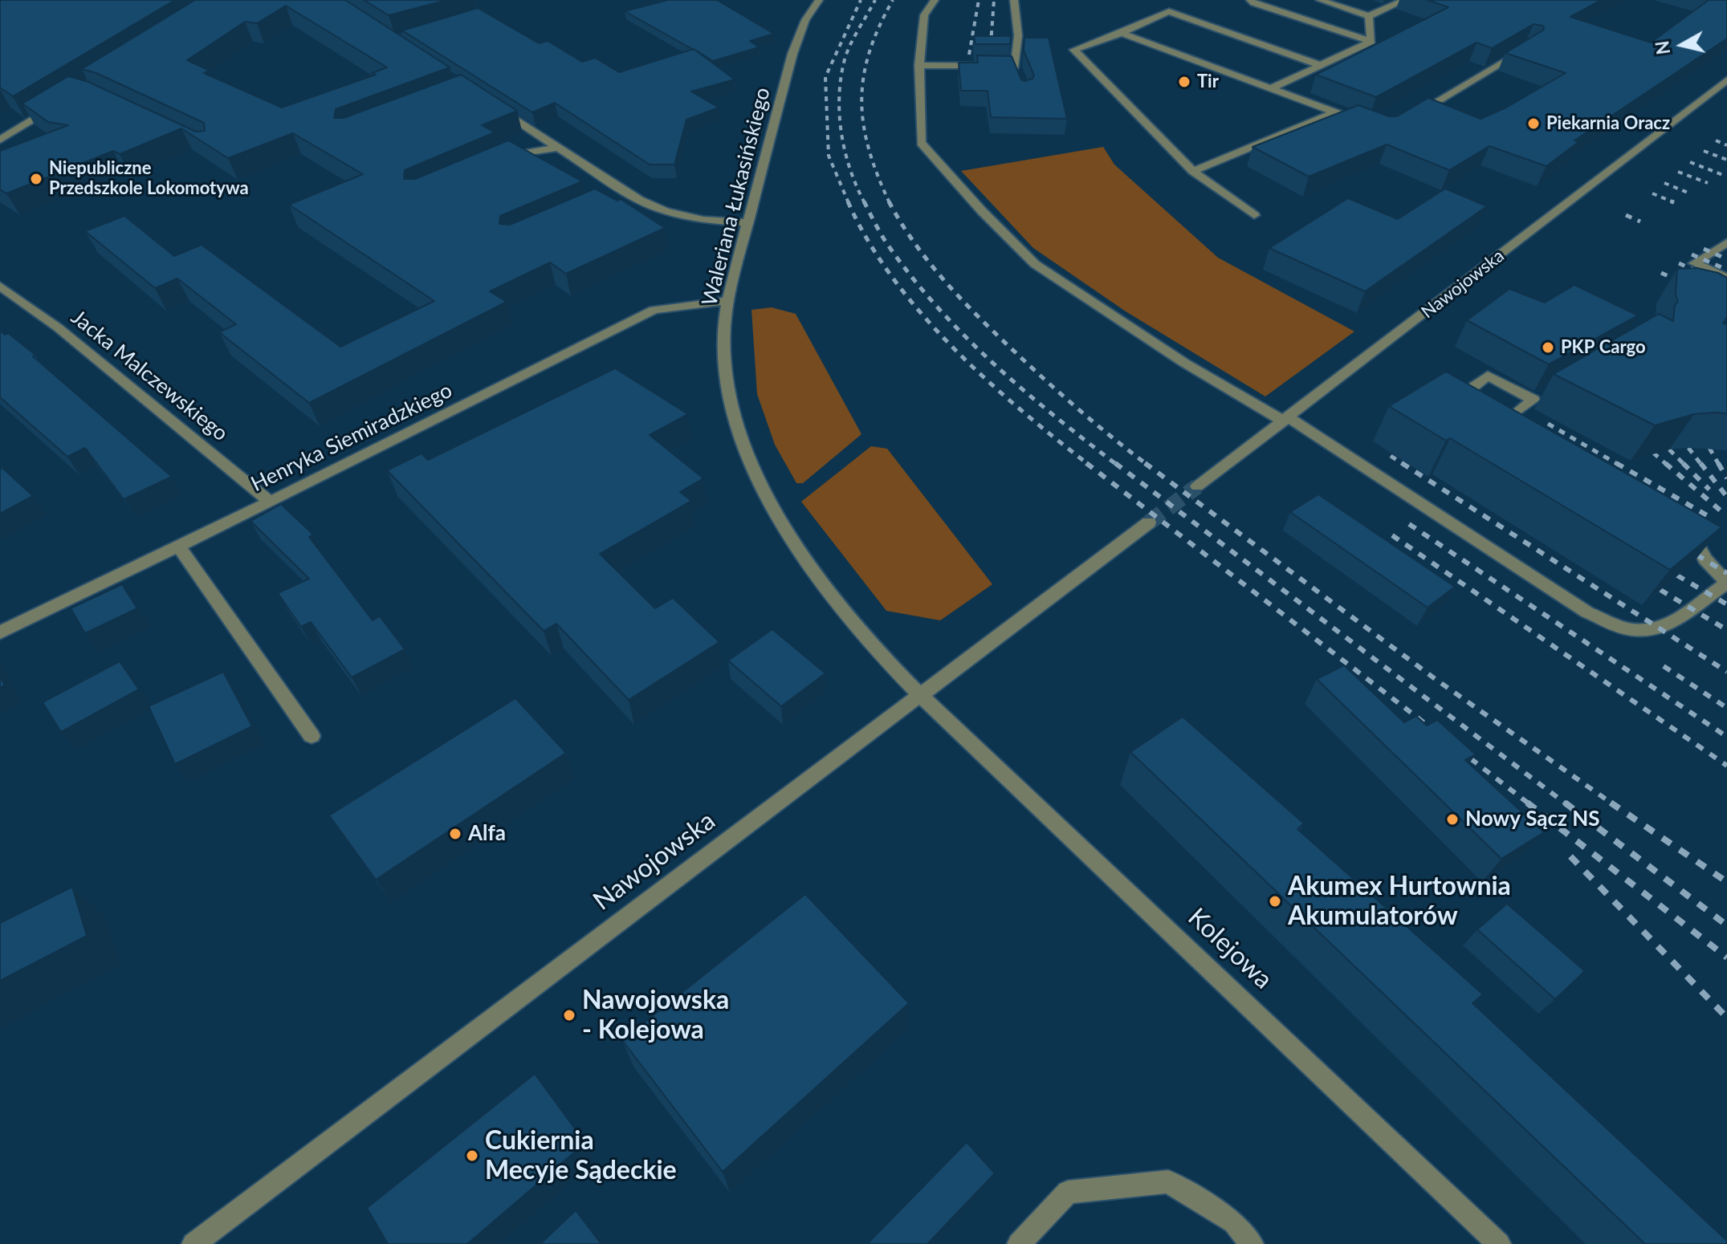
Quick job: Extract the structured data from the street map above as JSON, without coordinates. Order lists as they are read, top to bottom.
{
  "streets": {
    "street": [
      "Waleriana Łukasińskiego",
      "Nawojowska",
      "Jacka Malczewskiego",
      "Henryka Siemiradzkiego",
      "Kolejowa"
    ]
  },
  "crossings": [
    ["Waleriana Łukasińskiego", "Nawojowska"],
    ["Waleriana Łukasińskiego", "Henryka Siemiradzkiego"],
    ["Waleriana Łukasińskiego", "Kolejowa"],
    ["Nawojowska", "Kolejowa"],
    ["Jacka Malczewskiego", "Henryka Siemiradzkiego"]
  ],
  "places": [
    "Tir",
    "Piekarnia Oracz",
    "Niepubliczne Przedszkole Lokomotywa",
    "PKP Cargo",
    "Nowy Sącz NS",
    "Alfa",
    "Akumex Hurtownia Akumulatorów",
    "Nawojowska - Kolejowa",
    "Cukiernia Mecyje Sądeckie"
  ],
  "north": "left"
}
